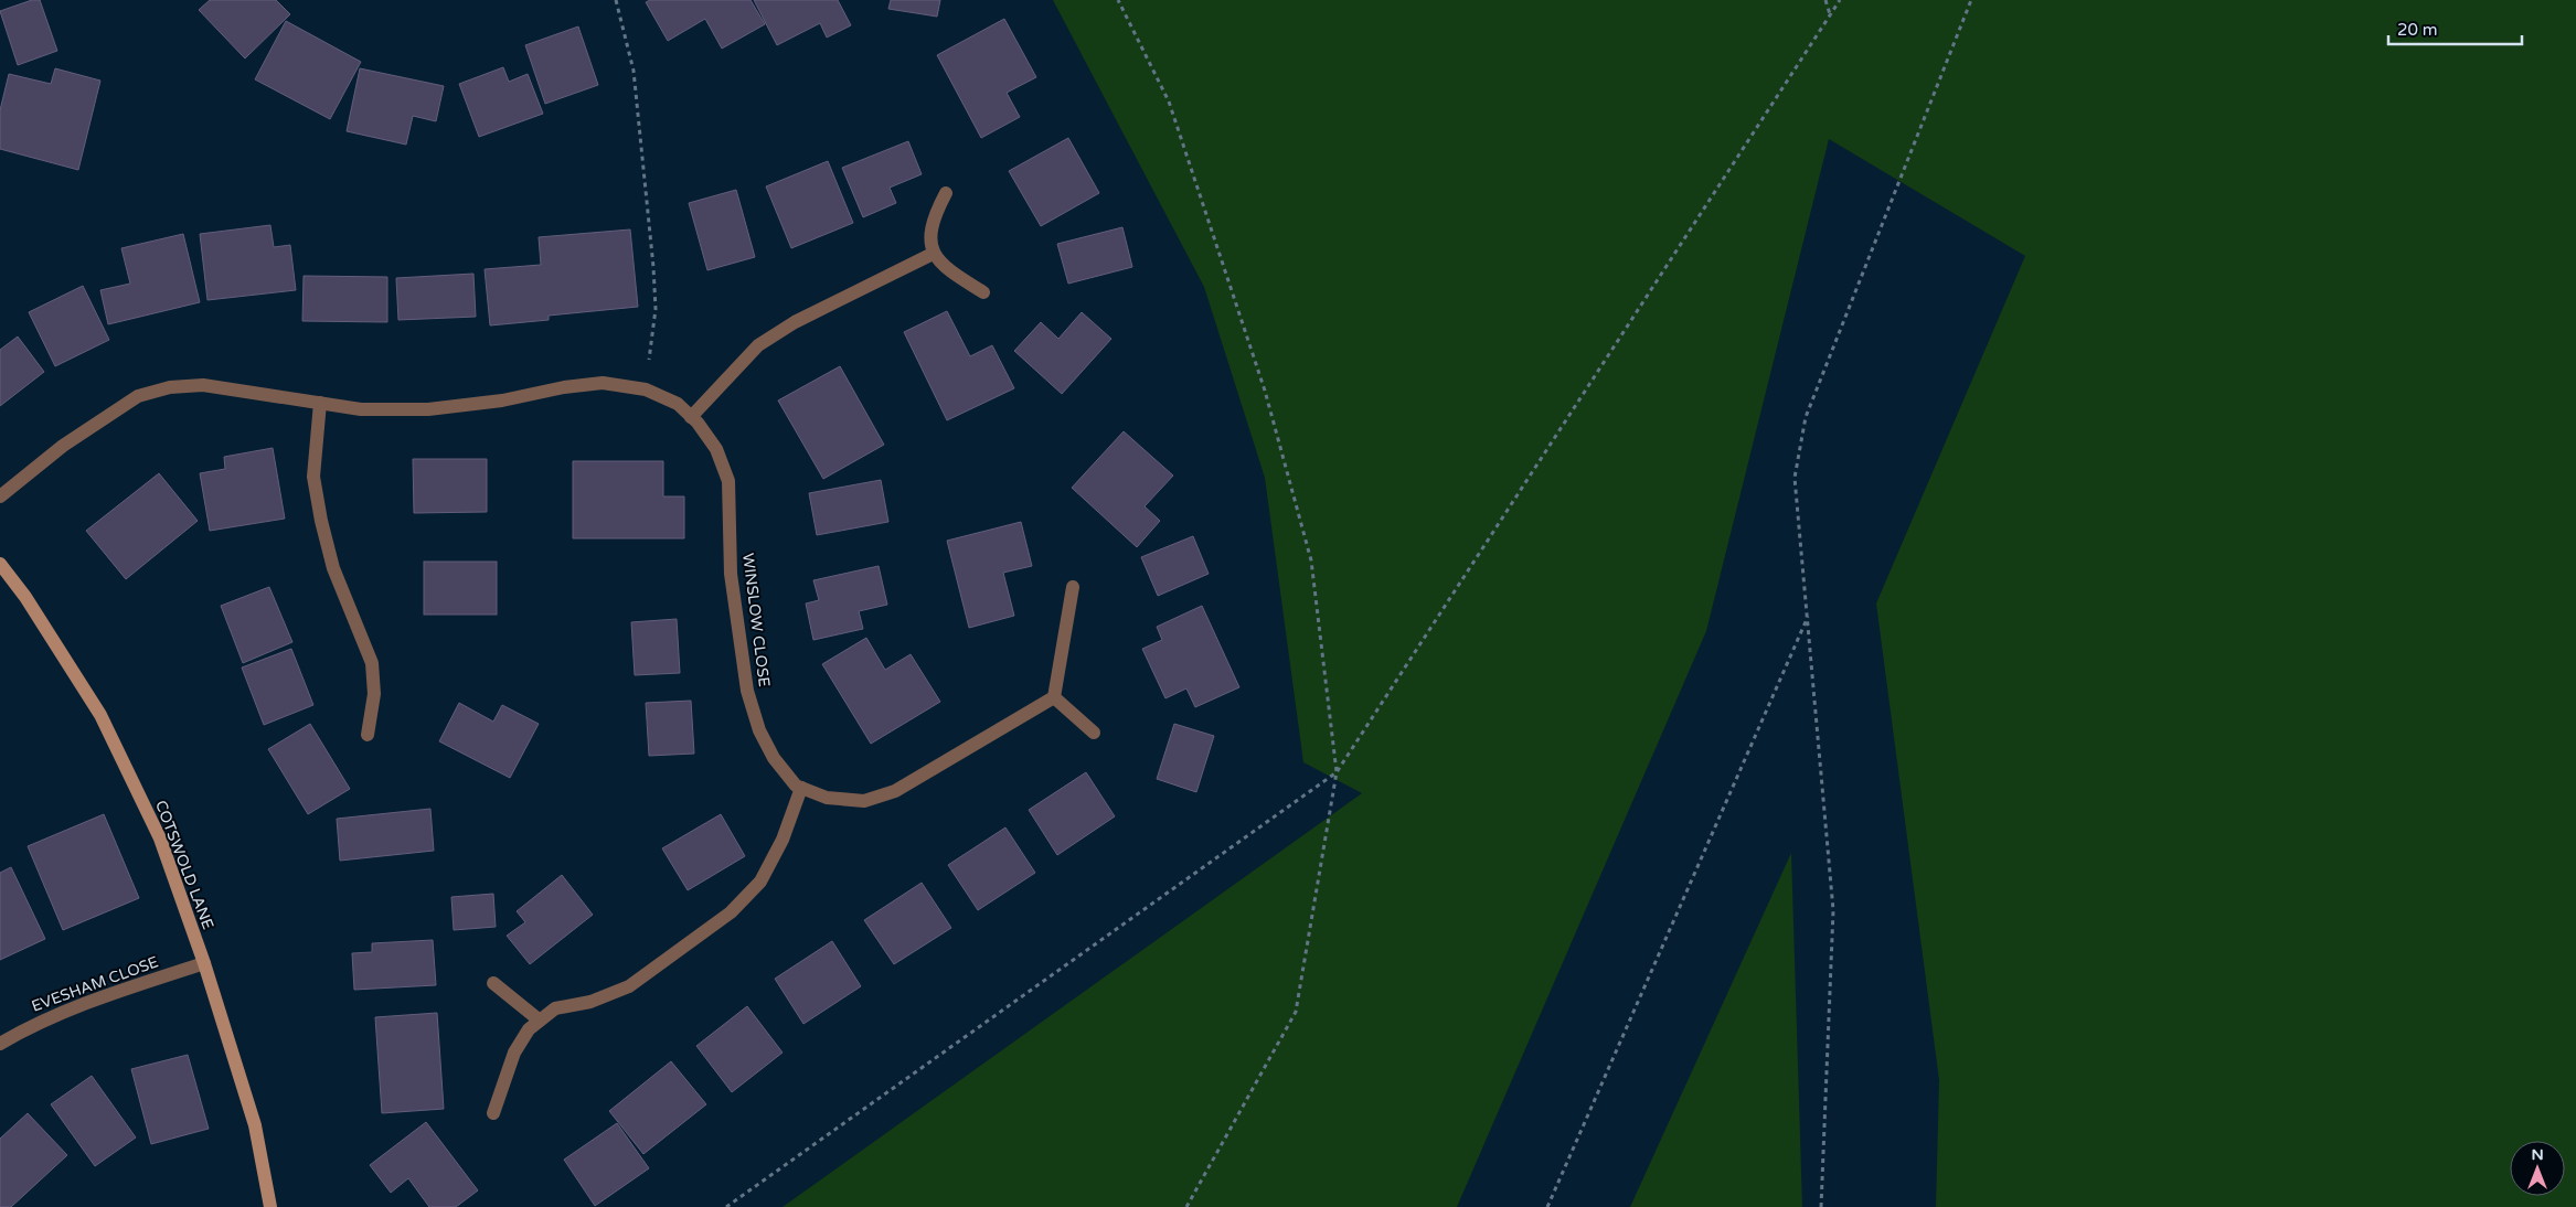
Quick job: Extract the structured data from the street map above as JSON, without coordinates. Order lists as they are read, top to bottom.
{
  "streets": {
    "street": ["WINSLOW CLOSE", "COTSWOLD LANE", "EVESHAM CLOSE"]
  },
  "crossings": [
    ["COTSWOLD LANE", "EVESHAM CLOSE"]
  ],
  "scale_bar": "20 m",
  "north": "top"
}
